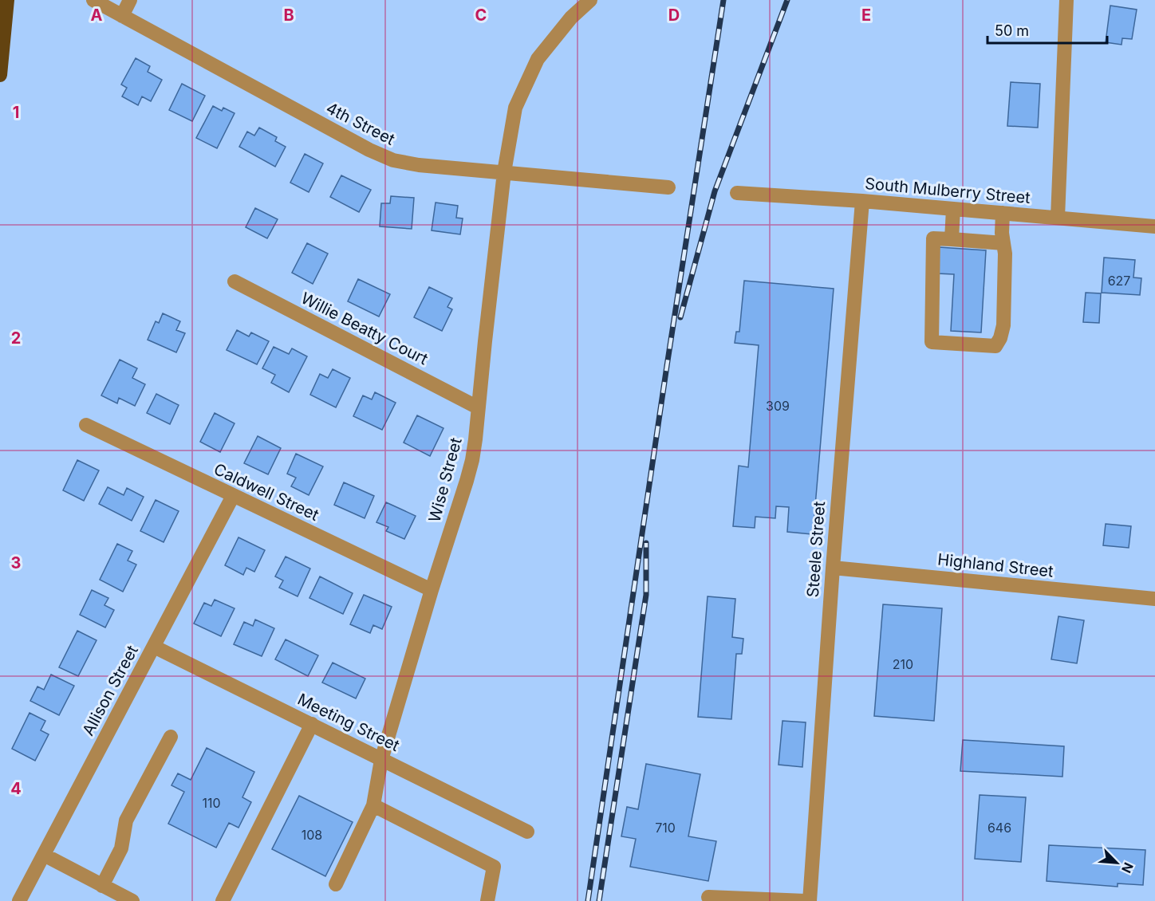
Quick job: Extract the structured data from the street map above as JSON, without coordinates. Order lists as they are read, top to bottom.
{
  "streets": {
    "street": [
      "4th Street",
      "South Mulberry Street",
      "Willie Beatty Court",
      "Wise Street",
      "Caldwell Street",
      "Steele Street",
      "Highland Street",
      "Allison Street",
      "Meeting Street"
    ]
  },
  "crossings": [
    ["4th Street", "Wise Street"],
    ["South Mulberry Street", "Steele Street"],
    ["Willie Beatty Court", "Wise Street"],
    ["Wise Street", "Caldwell Street"],
    ["Wise Street", "Meeting Street"],
    ["Caldwell Street", "Allison Street"],
    ["Steele Street", "Highland Street"],
    ["Allison Street", "Meeting Street"]
  ],
  "house_numbers": [
    "627",
    "309",
    "210",
    "110",
    "710",
    "646",
    "108"
  ],
  "scale_bar": "50 m",
  "north": "bottom right",
  "grid": {
    "columns": [
      "A",
      "B",
      "C",
      "D",
      "E"
    ],
    "rows": [
      "1",
      "2",
      "3",
      "4"
    ]
  }
}
